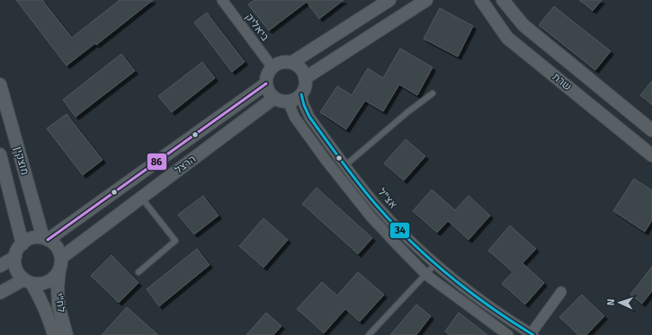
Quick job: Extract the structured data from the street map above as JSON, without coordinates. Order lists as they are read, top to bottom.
{
  "streets": {
    "street": [
      "ביאליק",
      "שרת",
      "מוצקין",
      "הרצל",
      "אצ\"ל",
      "לח\"י"
    ]
  },
  "crossings": [
    ["ביאליק", "הרצל"],
    ["ביאליק", "אצ\"ל"],
    ["מוצקין", "הרצל"],
    ["מוצקין", "לח\"י"],
    ["הרצל", "אצ\"ל"],
    ["הרצל", "לח\"י"]
  ],
  "lines": ["transit line 86", "transit line 34"],
  "north": "left"
}
